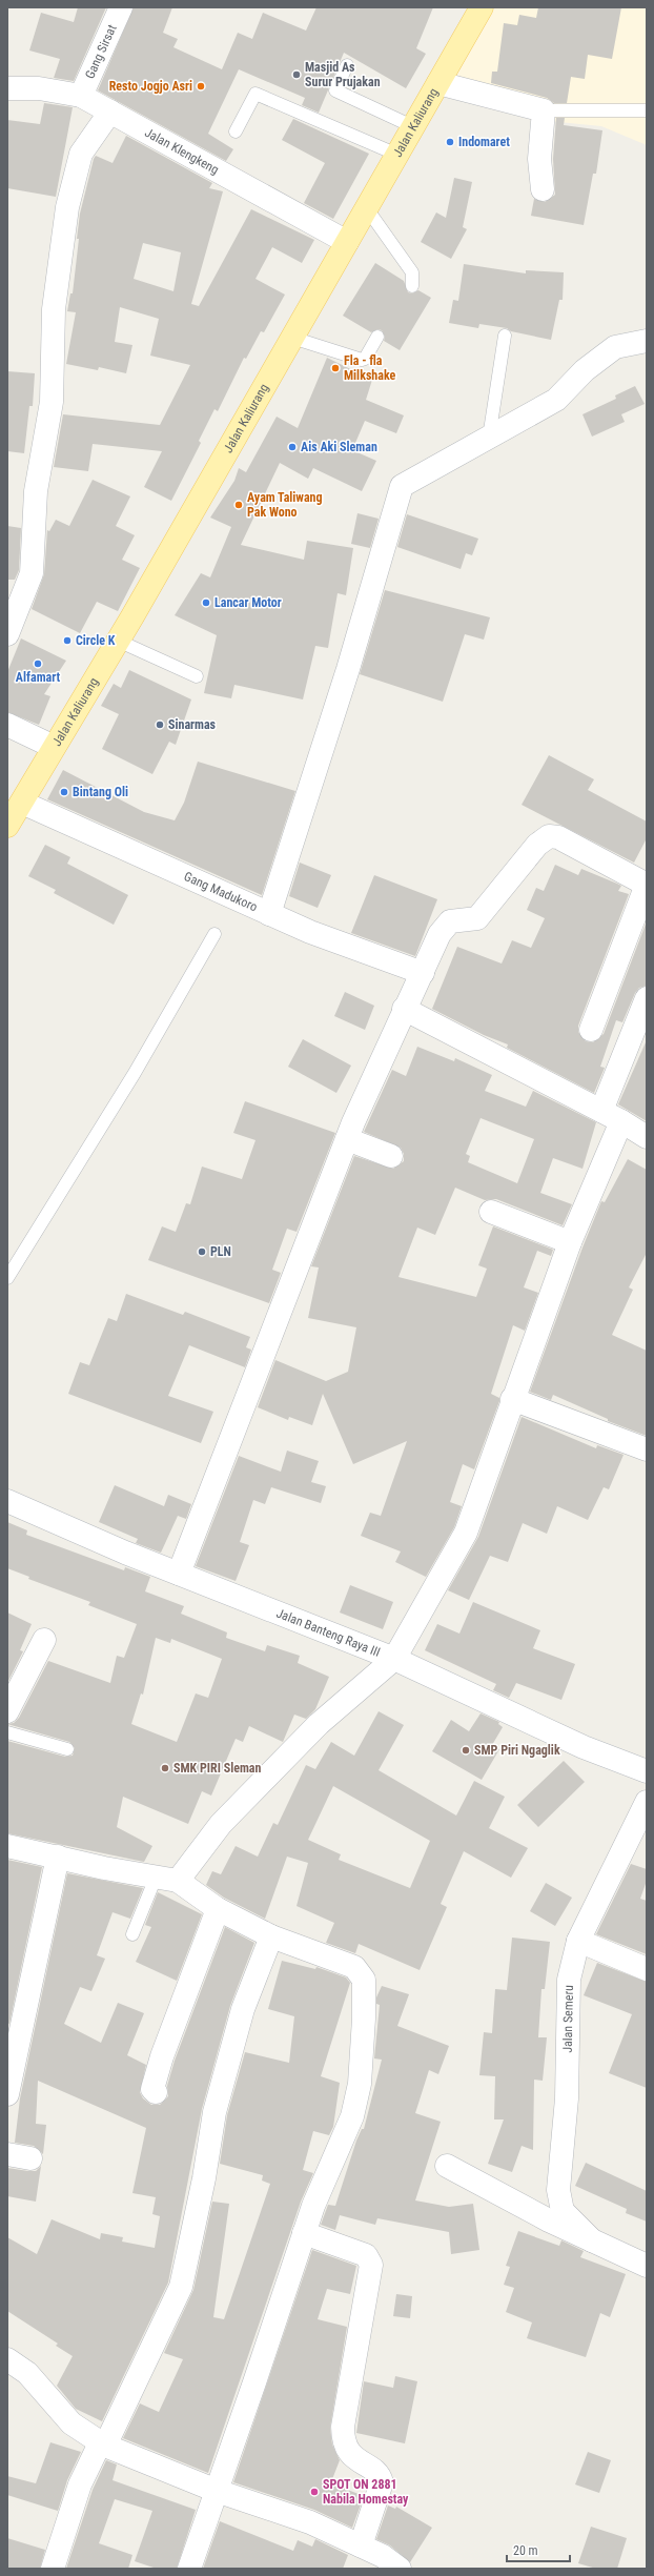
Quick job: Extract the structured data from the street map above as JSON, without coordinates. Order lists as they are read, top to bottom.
{
  "streets": {
    "main road": ["Jalan Kaliurang"],
    "street": [
      "Gang Sirsat",
      "Jalan Klengkeng",
      "Gang Madukoro",
      "Jalan Banteng Raya III",
      "Jalan Semeru"
    ]
  },
  "crossings": [
    ["Gang Sirsat", "Jalan Klengkeng"],
    ["Jalan Kaliurang", "Jalan Klengkeng"],
    ["Jalan Kaliurang", "Gang Madukoro"]
  ],
  "places": [
    "Masjid As Surur Prujakan",
    "Resto Jogjo Asri",
    "Indomaret",
    "Fla - fla Milkshake",
    "Ais Aki Sleman",
    "Ayam Taliwang Pak Wono",
    "Lancar Motor",
    "Circle K",
    "Alfamart",
    "Sinarmas",
    "Bintang Oli",
    "PLN",
    "SMP Piri Ngaglik",
    "SMK PIRI Sleman",
    "SPOT ON 2881 Nabila Homestay"
  ],
  "scale_bar": "20 m"
}
